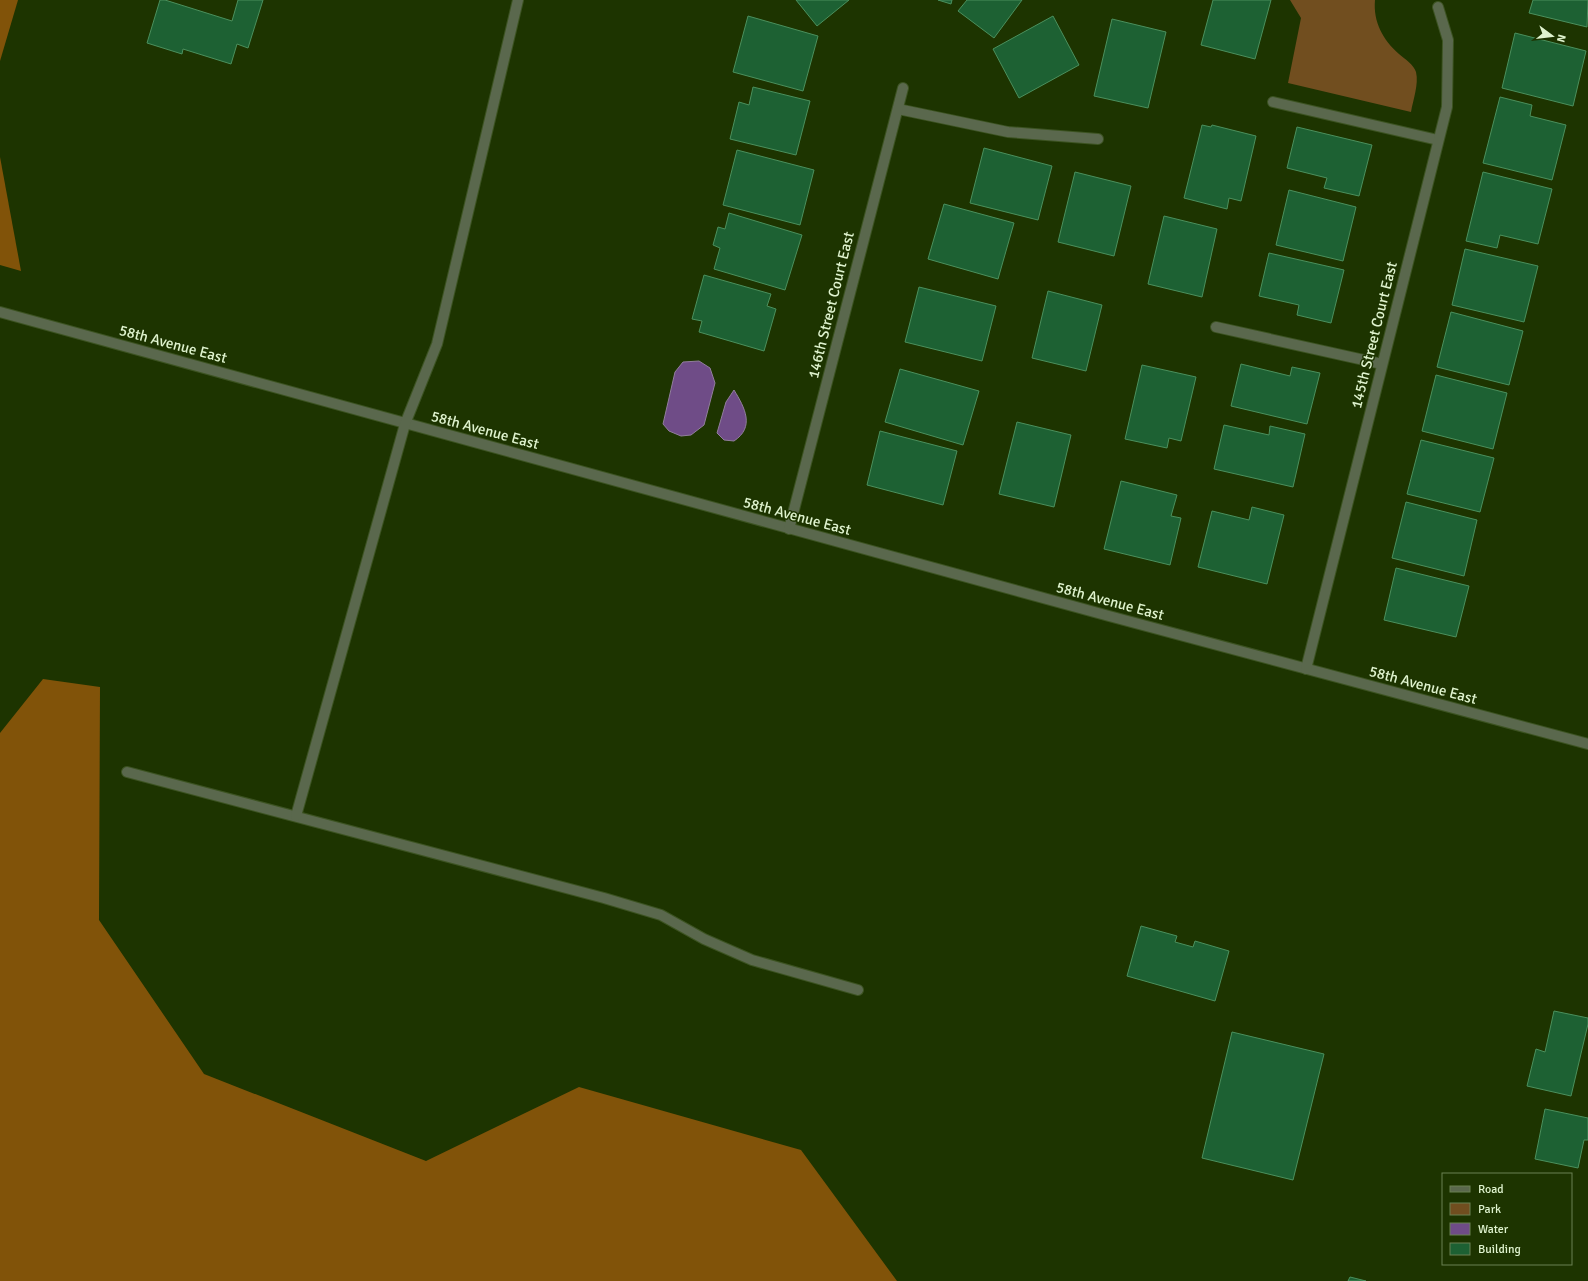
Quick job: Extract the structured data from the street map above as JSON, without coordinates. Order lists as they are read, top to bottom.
{
  "streets": {
    "street": ["146th Street Court East", "145th Street Court East", "58th Avenue East"]
  },
  "crossings": [
    ["146th Street Court East", "58th Avenue East"],
    ["145th Street Court East", "58th Avenue East"]
  ],
  "legend": [
    "Road",
    "Park",
    "Water",
    "Building"
  ],
  "north": "right"
}
